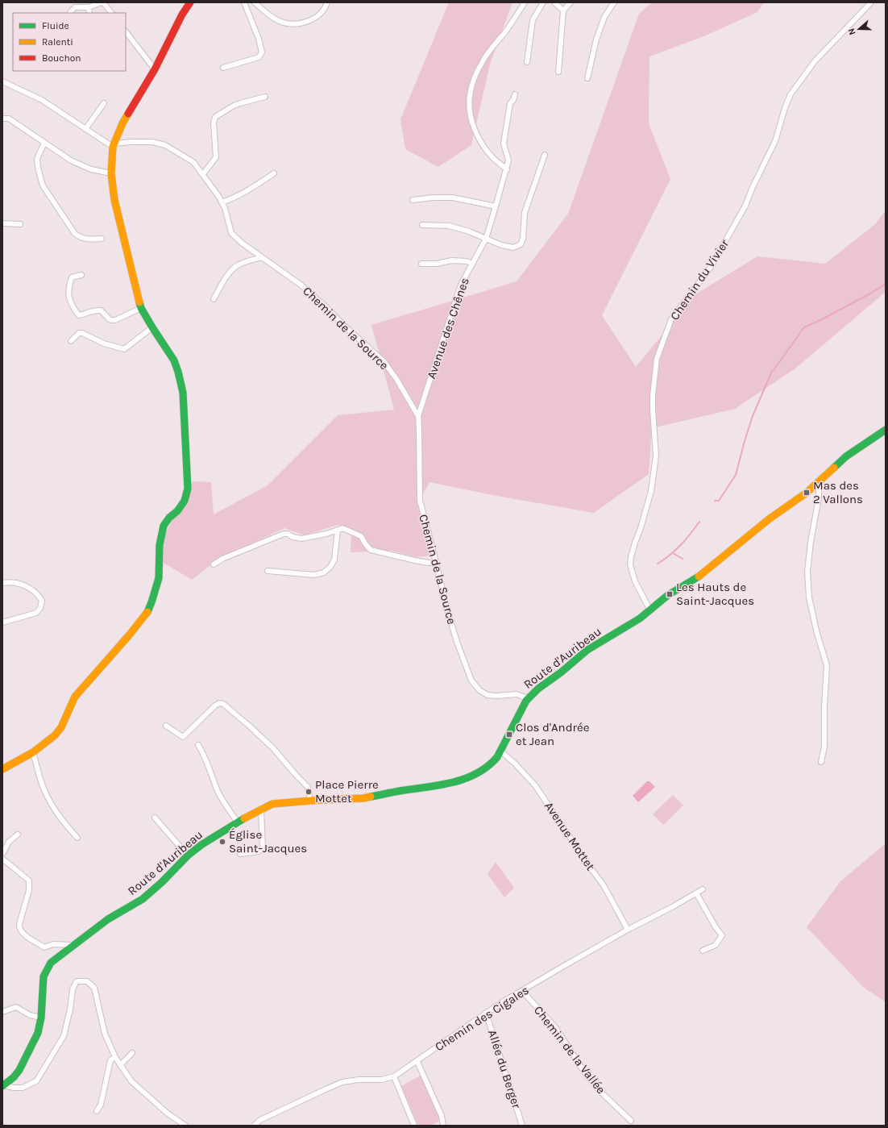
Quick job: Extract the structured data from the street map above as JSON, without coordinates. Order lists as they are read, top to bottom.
{
  "streets": {
    "street": [
      "Chemin du Vivier",
      "Chemin de la Source",
      "Avenue des Chênes",
      "Route d'Auribeau",
      "Avenue Mottet",
      "Chemin des Cigales",
      "Chemin de la Vallée",
      "Allée du Berger"
    ]
  },
  "crossings": [
    ["Chemin du Vivier", "Route d'Auribeau"],
    ["Chemin de la Source", "Avenue des Chênes"],
    ["Chemin de la Source", "Route d'Auribeau"],
    ["Route d'Auribeau", "Avenue Mottet"],
    ["Avenue Mottet", "Chemin des Cigales"],
    ["Chemin des Cigales", "Chemin de la Vallée"],
    ["Chemin des Cigales", "Allée du Berger"]
  ],
  "places": {
    "transit": ["Mas des 2 Vallons", "Les Hauts de Saint-Jacques", "Clos d'Andrée et Jean"],
    "other": ["Place Pierre Mottet", "Église Saint-Jacques"]
  },
  "legend": ["Fluide", "Ralenti", "Bouchon"],
  "north": "left"
}
